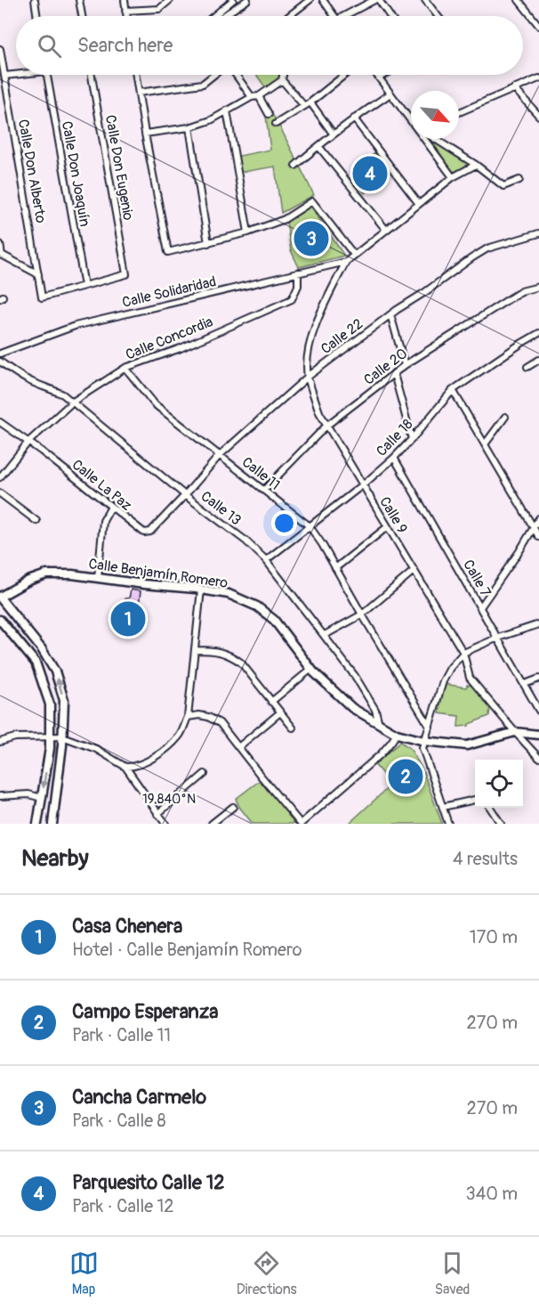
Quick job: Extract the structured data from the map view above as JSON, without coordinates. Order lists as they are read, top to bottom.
{
  "streets": {
    "street": [
      "Calle Don Eugenio",
      "Calle Don Alberto",
      "Calle Don Joaquín",
      "Calle Solidaridad",
      "Calle 22",
      "Calle Concordia",
      "Calle 20",
      "Calle 18",
      "Calle 11",
      "Calle La Paz",
      "Calle 13",
      "Calle 9",
      "Calle Benjamín Romero",
      "Calle 7"
    ]
  },
  "crossings": [
    ["Calle Don Eugenio", "Calle Don Alberto"],
    ["Calle Don Eugenio", "Calle Don Joaquín"],
    ["Calle Don Alberto", "Calle Don Joaquín"],
    ["Calle Solidaridad", "Calle Concordia"],
    ["Calle Solidaridad", "Calle 9"],
    ["Calle 22", "Calle 11"],
    ["Calle 22", "Calle La Paz"],
    ["Calle 22", "Calle 13"],
    ["Calle 22", "Calle 9"],
    ["Calle Concordia", "Calle 11"],
    ["Calle Concordia", "Calle La Paz"],
    ["Calle Concordia", "Calle 13"],
    ["Calle 20", "Calle 11"],
    ["Calle 20", "Calle 9"],
    ["Calle 18", "Calle 11"],
    ["Calle 18", "Calle 13"],
    ["Calle 18", "Calle 9"],
    ["Calle 18", "Calle 7"],
    ["Calle La Paz", "Calle 13"],
    ["Calle 13", "Calle Benjamín Romero"],
    ["Calle 9", "Calle Benjamín Romero"]
  ],
  "north": "bottom right",
  "page": {
    "search": "Search here",
    "pins": [
      "4",
      "3",
      "1",
      "2"
    ],
    "heading": ["Nearby", "4 results"],
    "list": [
      {
        "mark": "1",
        "name": "Casa Chenera",
        "note": "Hotel · Calle Benjamín Romero",
        "value": "170 m"
      },
      {
        "mark": "2",
        "name": "Campo Esperanza",
        "note": "Park · Calle 11",
        "value": "270 m"
      },
      {
        "mark": "3",
        "name": "Cancha Carmelo",
        "note": "Park · Calle 8",
        "value": "270 m"
      },
      {
        "mark": "4",
        "name": "Parquesito Calle 12",
        "note": "Park · Calle 12",
        "value": "340 m"
      }
    ],
    "nav": ["Map", "Directions", "Saved"]
  },
  "coordinates": ["19.840°N"]
}
